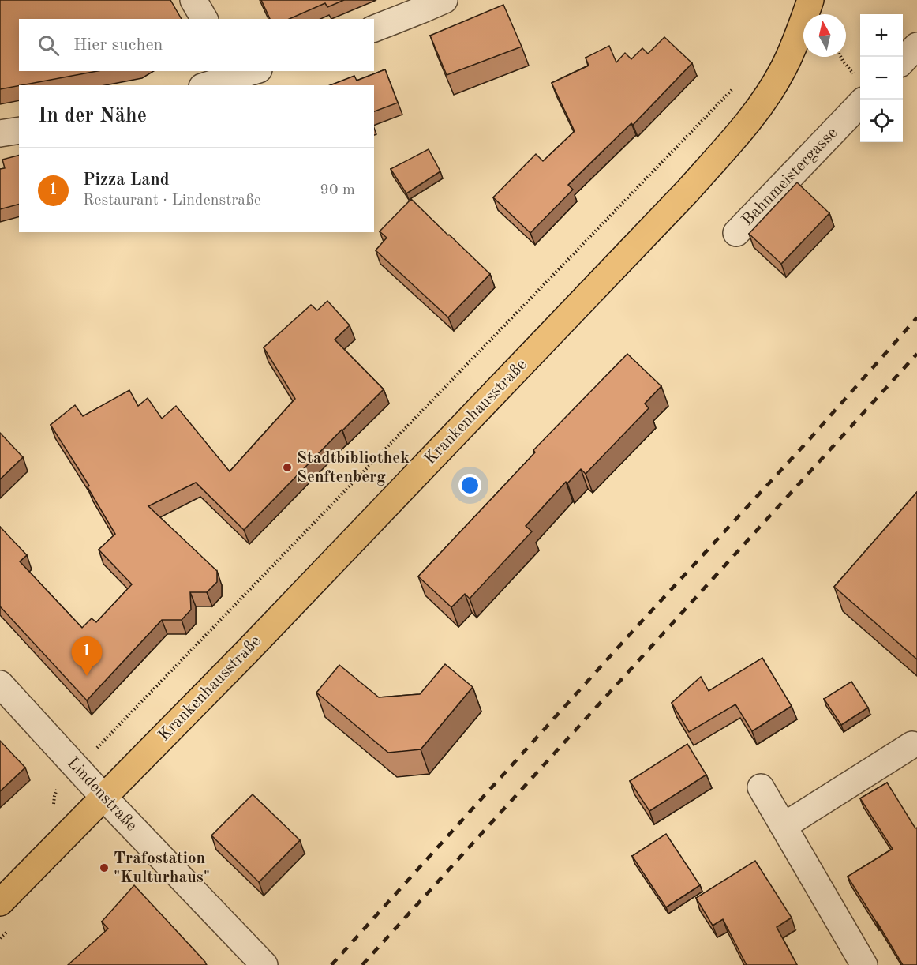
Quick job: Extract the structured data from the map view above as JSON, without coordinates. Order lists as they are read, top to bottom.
{
  "streets": {
    "main road": ["Krankenhausstraße"],
    "street": ["Bahnmeistergasse", "Lindenstraße"]
  },
  "crossings": [
    ["Krankenhausstraße", "Lindenstraße"]
  ],
  "places": ["Stadtbibliothek Senftenberg", "Trafostation \"Kulturhaus\""],
  "north": "top",
  "page": {
    "map_buttons": ["+", "−"],
    "search": "Hier suchen",
    "heading": "In der Nähe",
    "list": [
      {
        "mark": "1",
        "name": "Pizza Land",
        "note": "Restaurant · Lindenstraße",
        "value": "90 m"
      }
    ],
    "pins": "1"
  }
}
